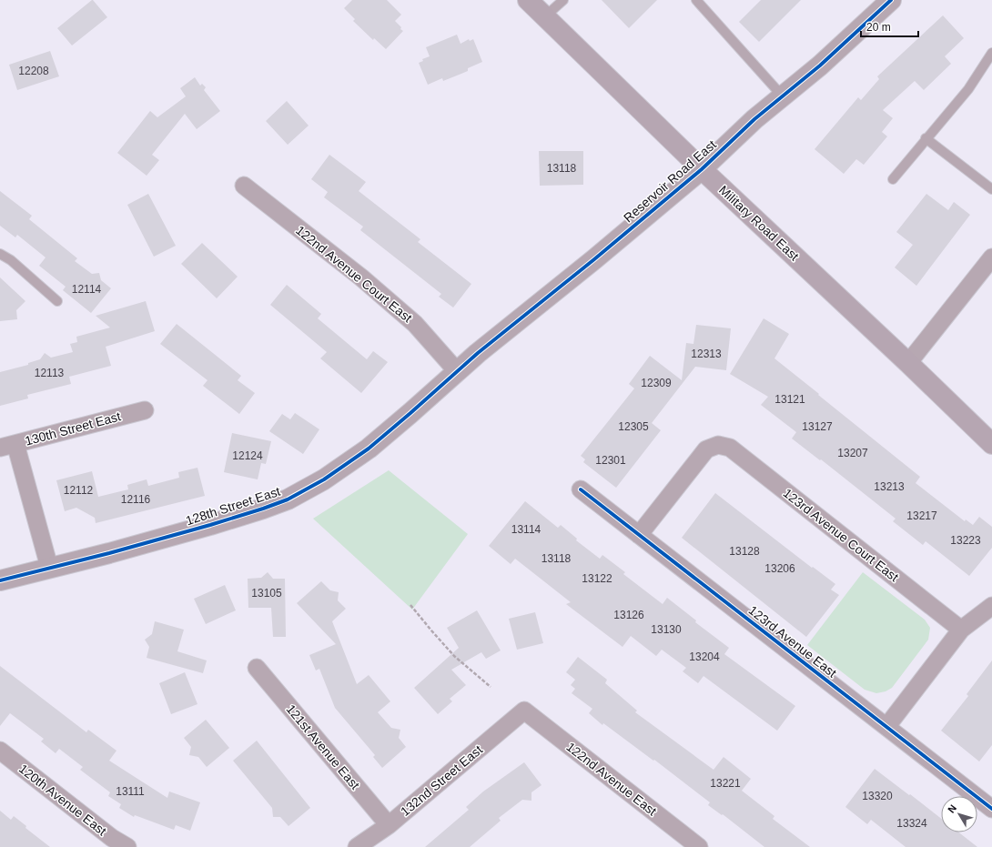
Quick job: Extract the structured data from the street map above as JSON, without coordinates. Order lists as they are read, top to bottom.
{
  "streets": {
    "main road": ["Military Road East"],
    "street": [
      "Reservoir Road East",
      "122nd Avenue Court East",
      "130th Street East",
      "128th Street East",
      "123rd Avenue Court East",
      "123rd Avenue East",
      "121st Avenue East",
      "122nd Avenue East",
      "132nd Street East",
      "120th Avenue East"
    ]
  },
  "crossings": [
    ["Reservoir Road East", "Military Road East"],
    ["Reservoir Road East", "122nd Avenue Court East"],
    ["Reservoir Road East", "128th Street East"],
    ["122nd Avenue Court East", "128th Street East"],
    ["123rd Avenue Court East", "123rd Avenue East"],
    ["121st Avenue East", "132nd Street East"],
    ["122nd Avenue East", "132nd Street East"]
  ],
  "house_numbers": [
    "12208",
    "13118",
    "12114",
    "12313",
    "12113",
    "12309",
    "13121",
    "12305",
    "13127",
    "13207",
    "12124",
    "12301",
    "13213",
    "12112",
    "12116",
    "13217",
    "13114",
    "13223",
    "13128",
    "13118",
    "13206",
    "13122",
    "13105",
    "13126",
    "13130",
    "13204",
    "13221",
    "13111",
    "13320",
    "13324"
  ],
  "scale_bar": "20 m",
  "north": "top left"
}
